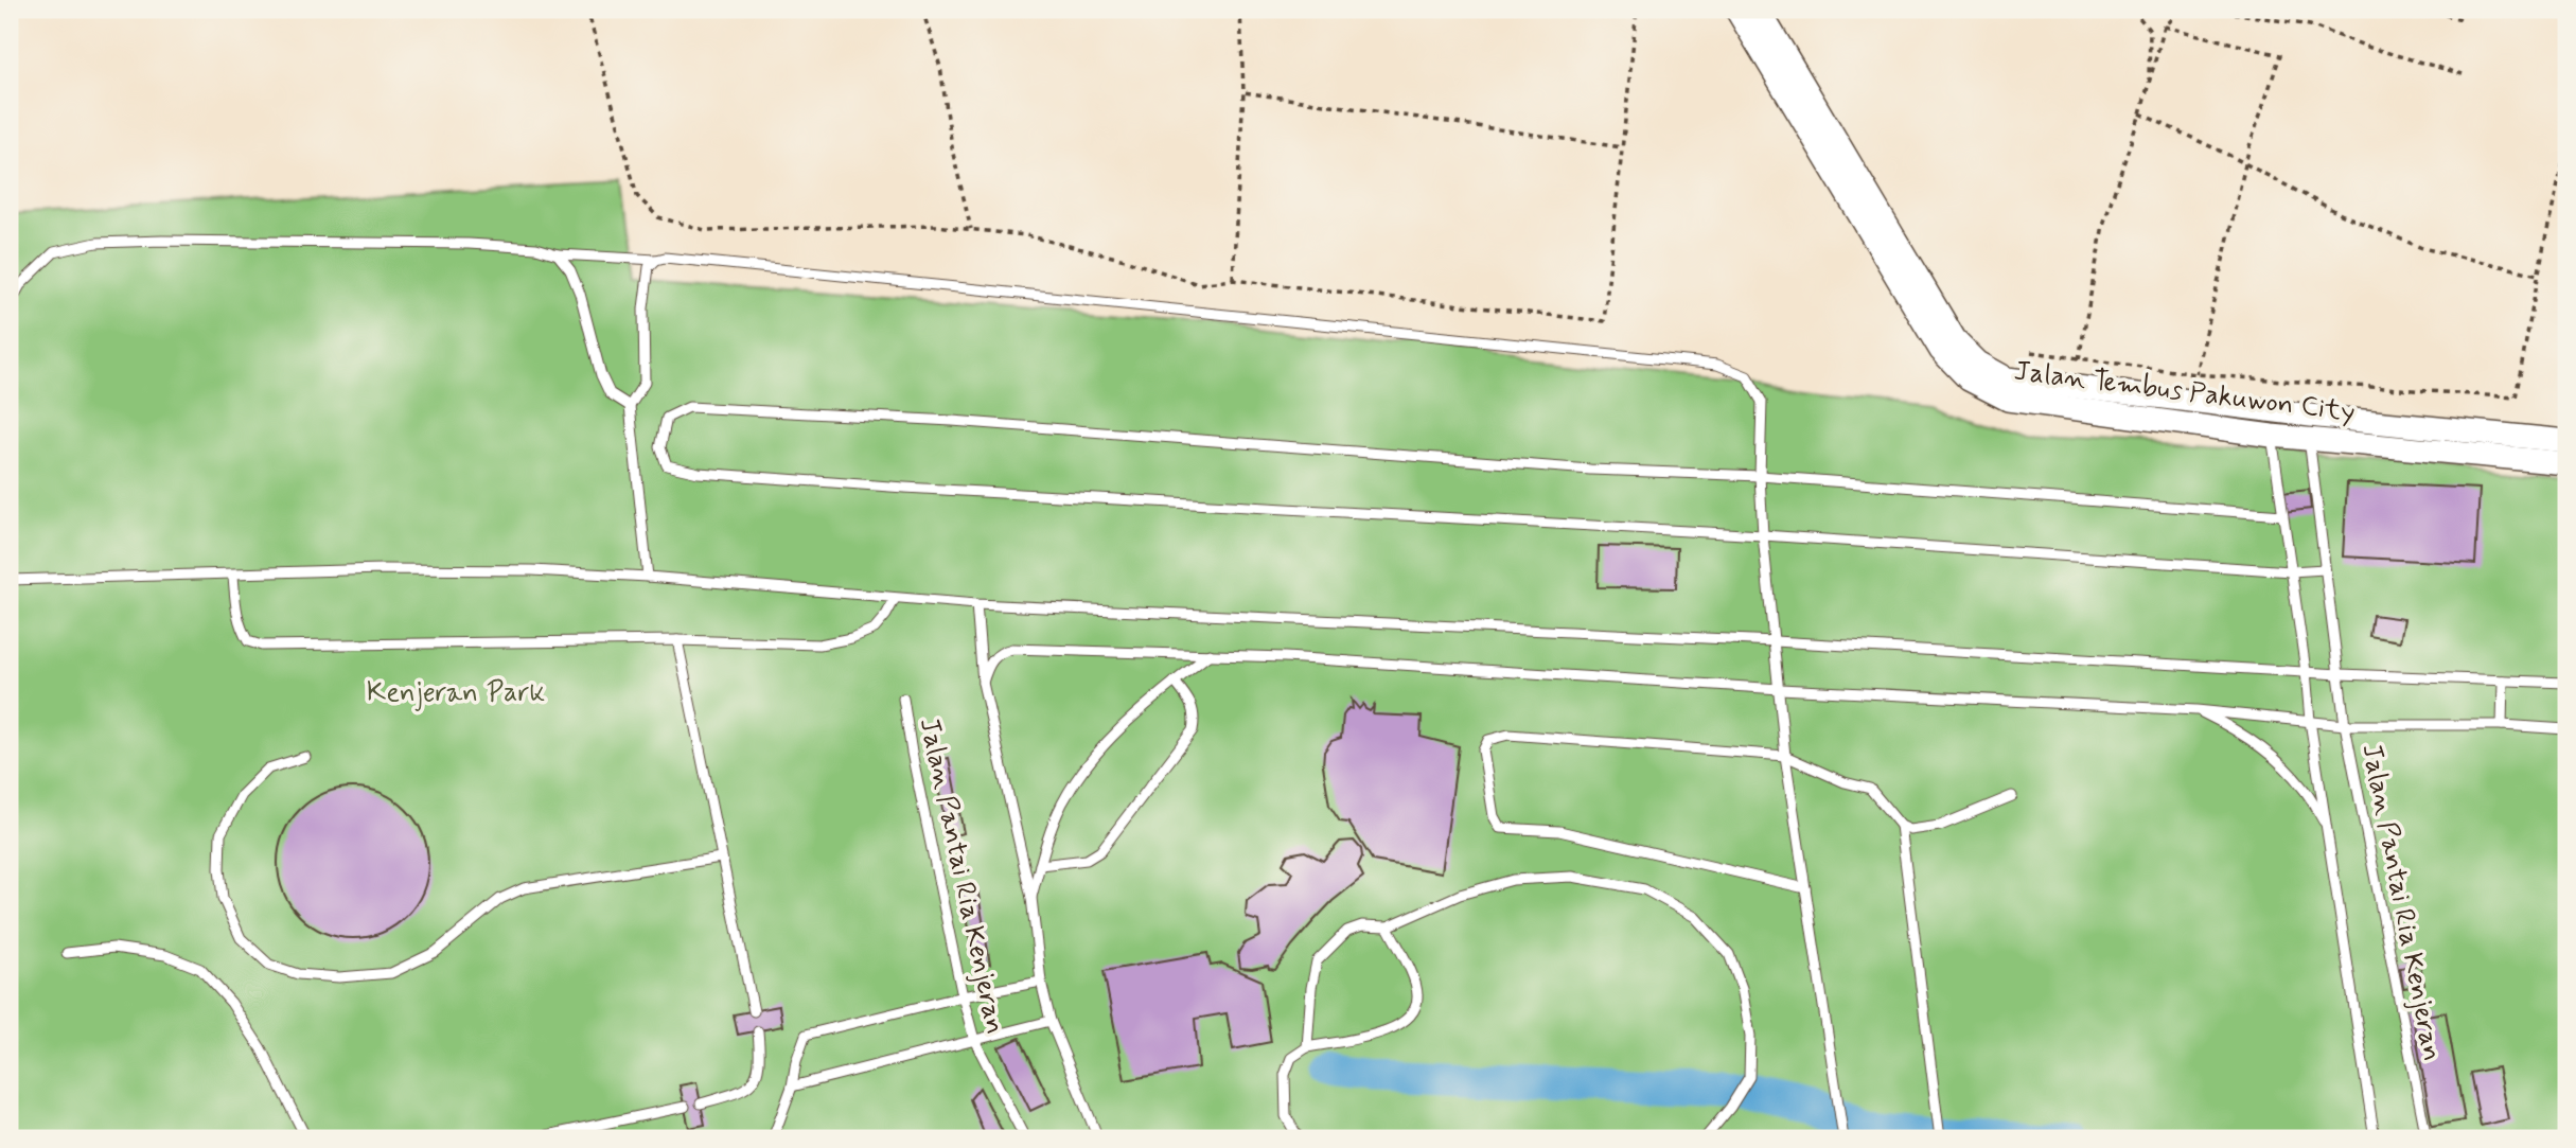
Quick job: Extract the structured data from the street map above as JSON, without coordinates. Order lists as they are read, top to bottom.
{
  "streets": {
    "street": ["Jalan Tembus Pakuwon City"],
    "lane": ["Jalan Pantai Ria Kenjeran"]
  },
  "crossings": [
    ["Jalan Tembus Pakuwon City", "Jalan Pantai Ria Kenjeran"]
  ],
  "parks": ["Kenjeran Park"]
}
